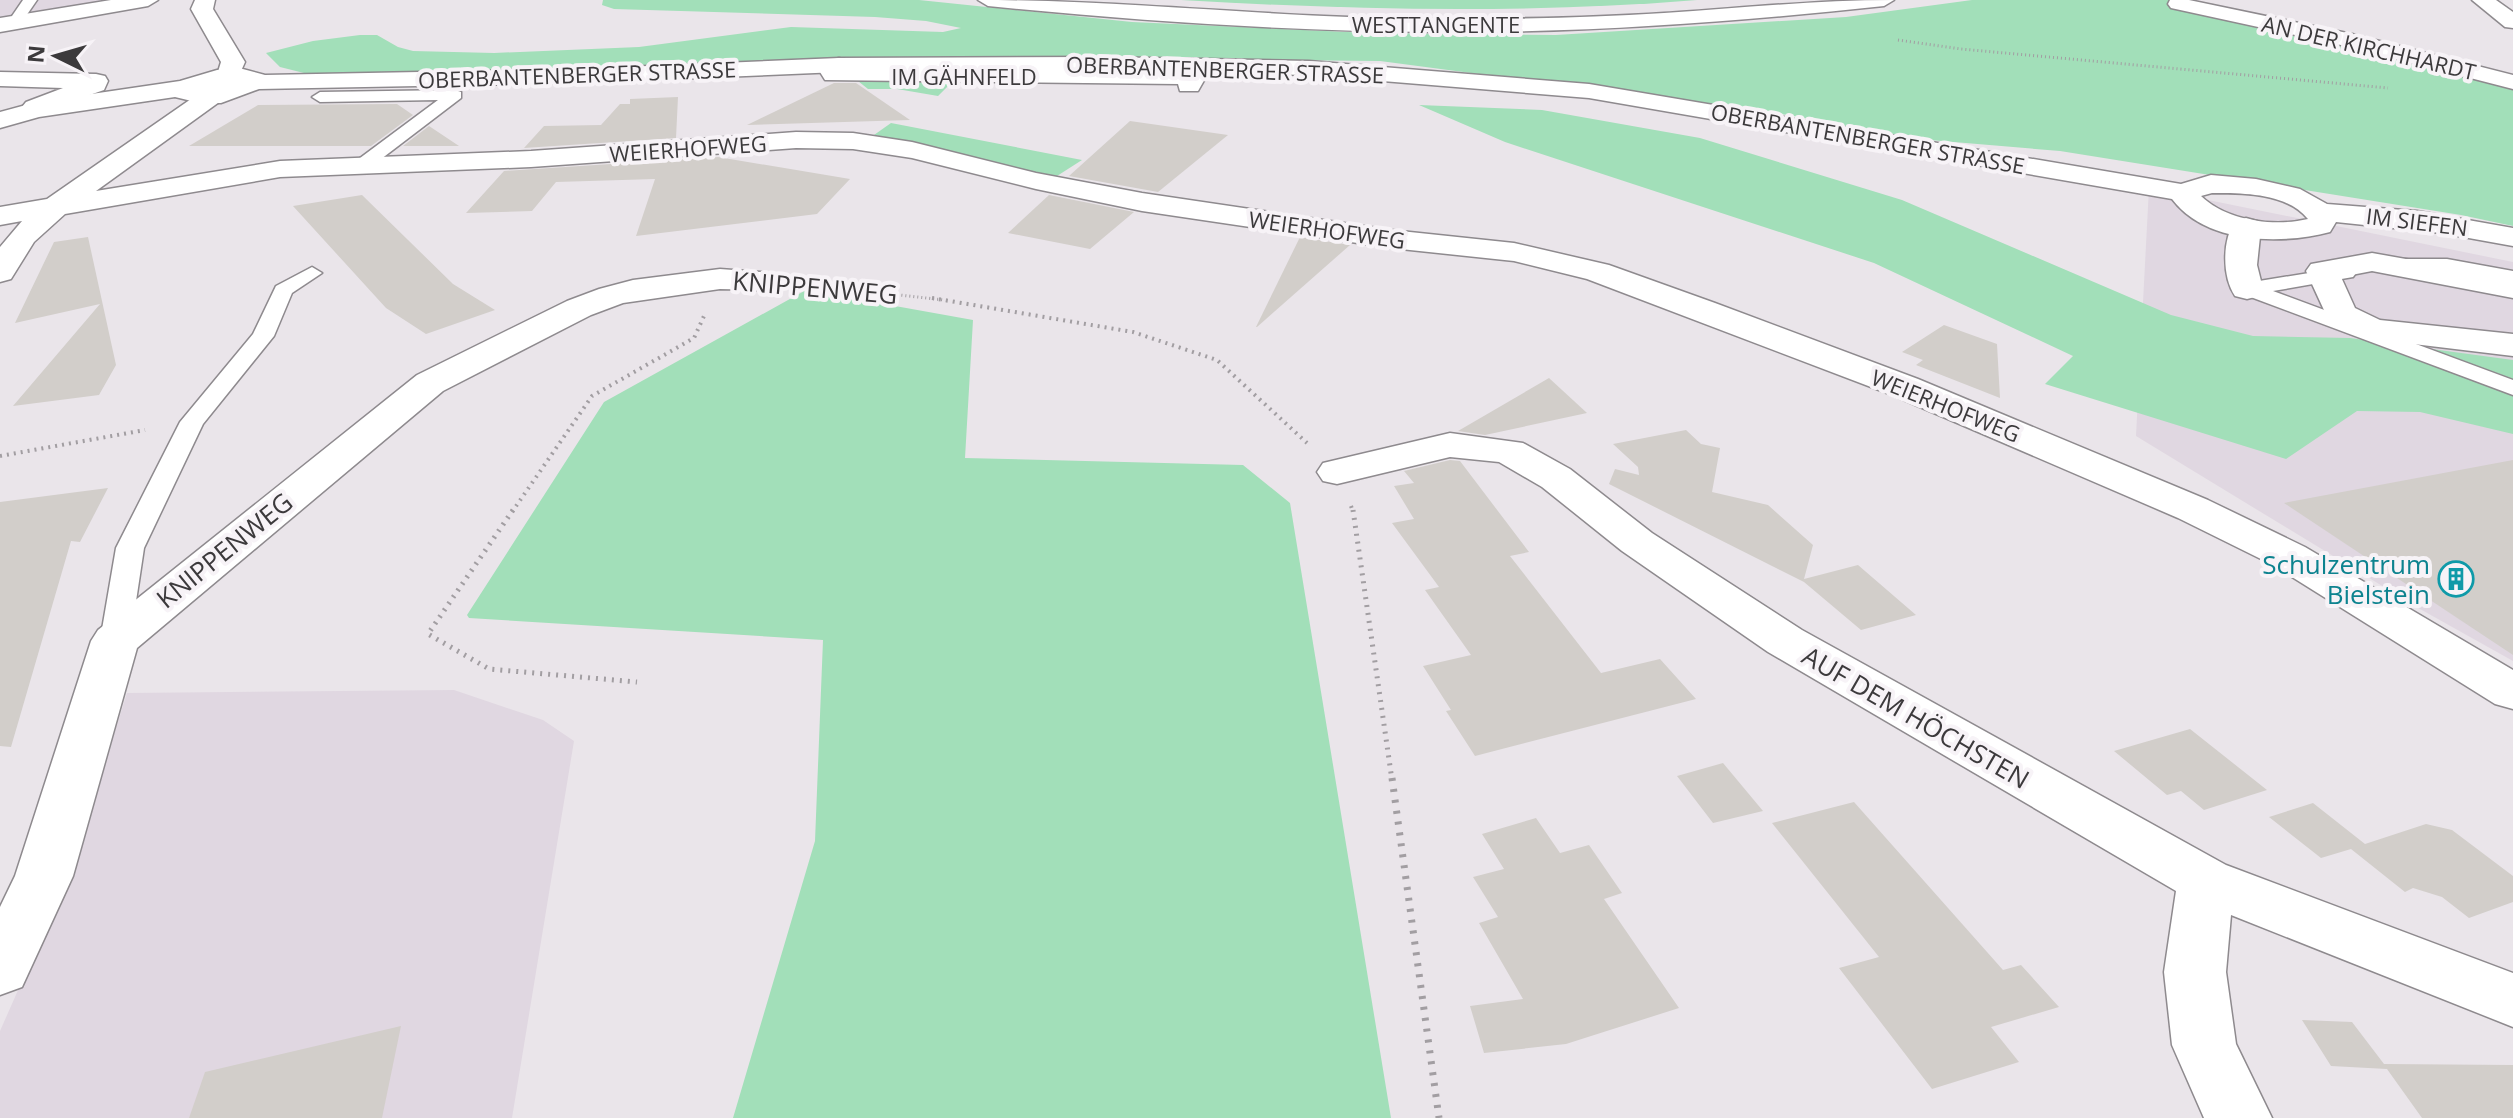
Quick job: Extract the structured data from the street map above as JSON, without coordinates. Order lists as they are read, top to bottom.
{
  "streets": {
    "street": [
      "WESTTANGENTE",
      "AN DER KIRCHHARDT",
      "OBERBANTENBERGER STRASSE",
      "IM GÄHNFELD",
      "WEIERHOFWEG",
      "IM SIEFEN",
      "KNIPPENWEG",
      "AUF DEM HÖCHSTEN"
    ]
  },
  "crossings": [
    ["OBERBANTENBERGER STRASSE", "IM GÄHNFELD"],
    ["KNIPPENWEG", "AUF DEM HÖCHSTEN"]
  ],
  "places": {
    "building": ["Schulzentrum Bielstein"]
  },
  "north": "left"
}
